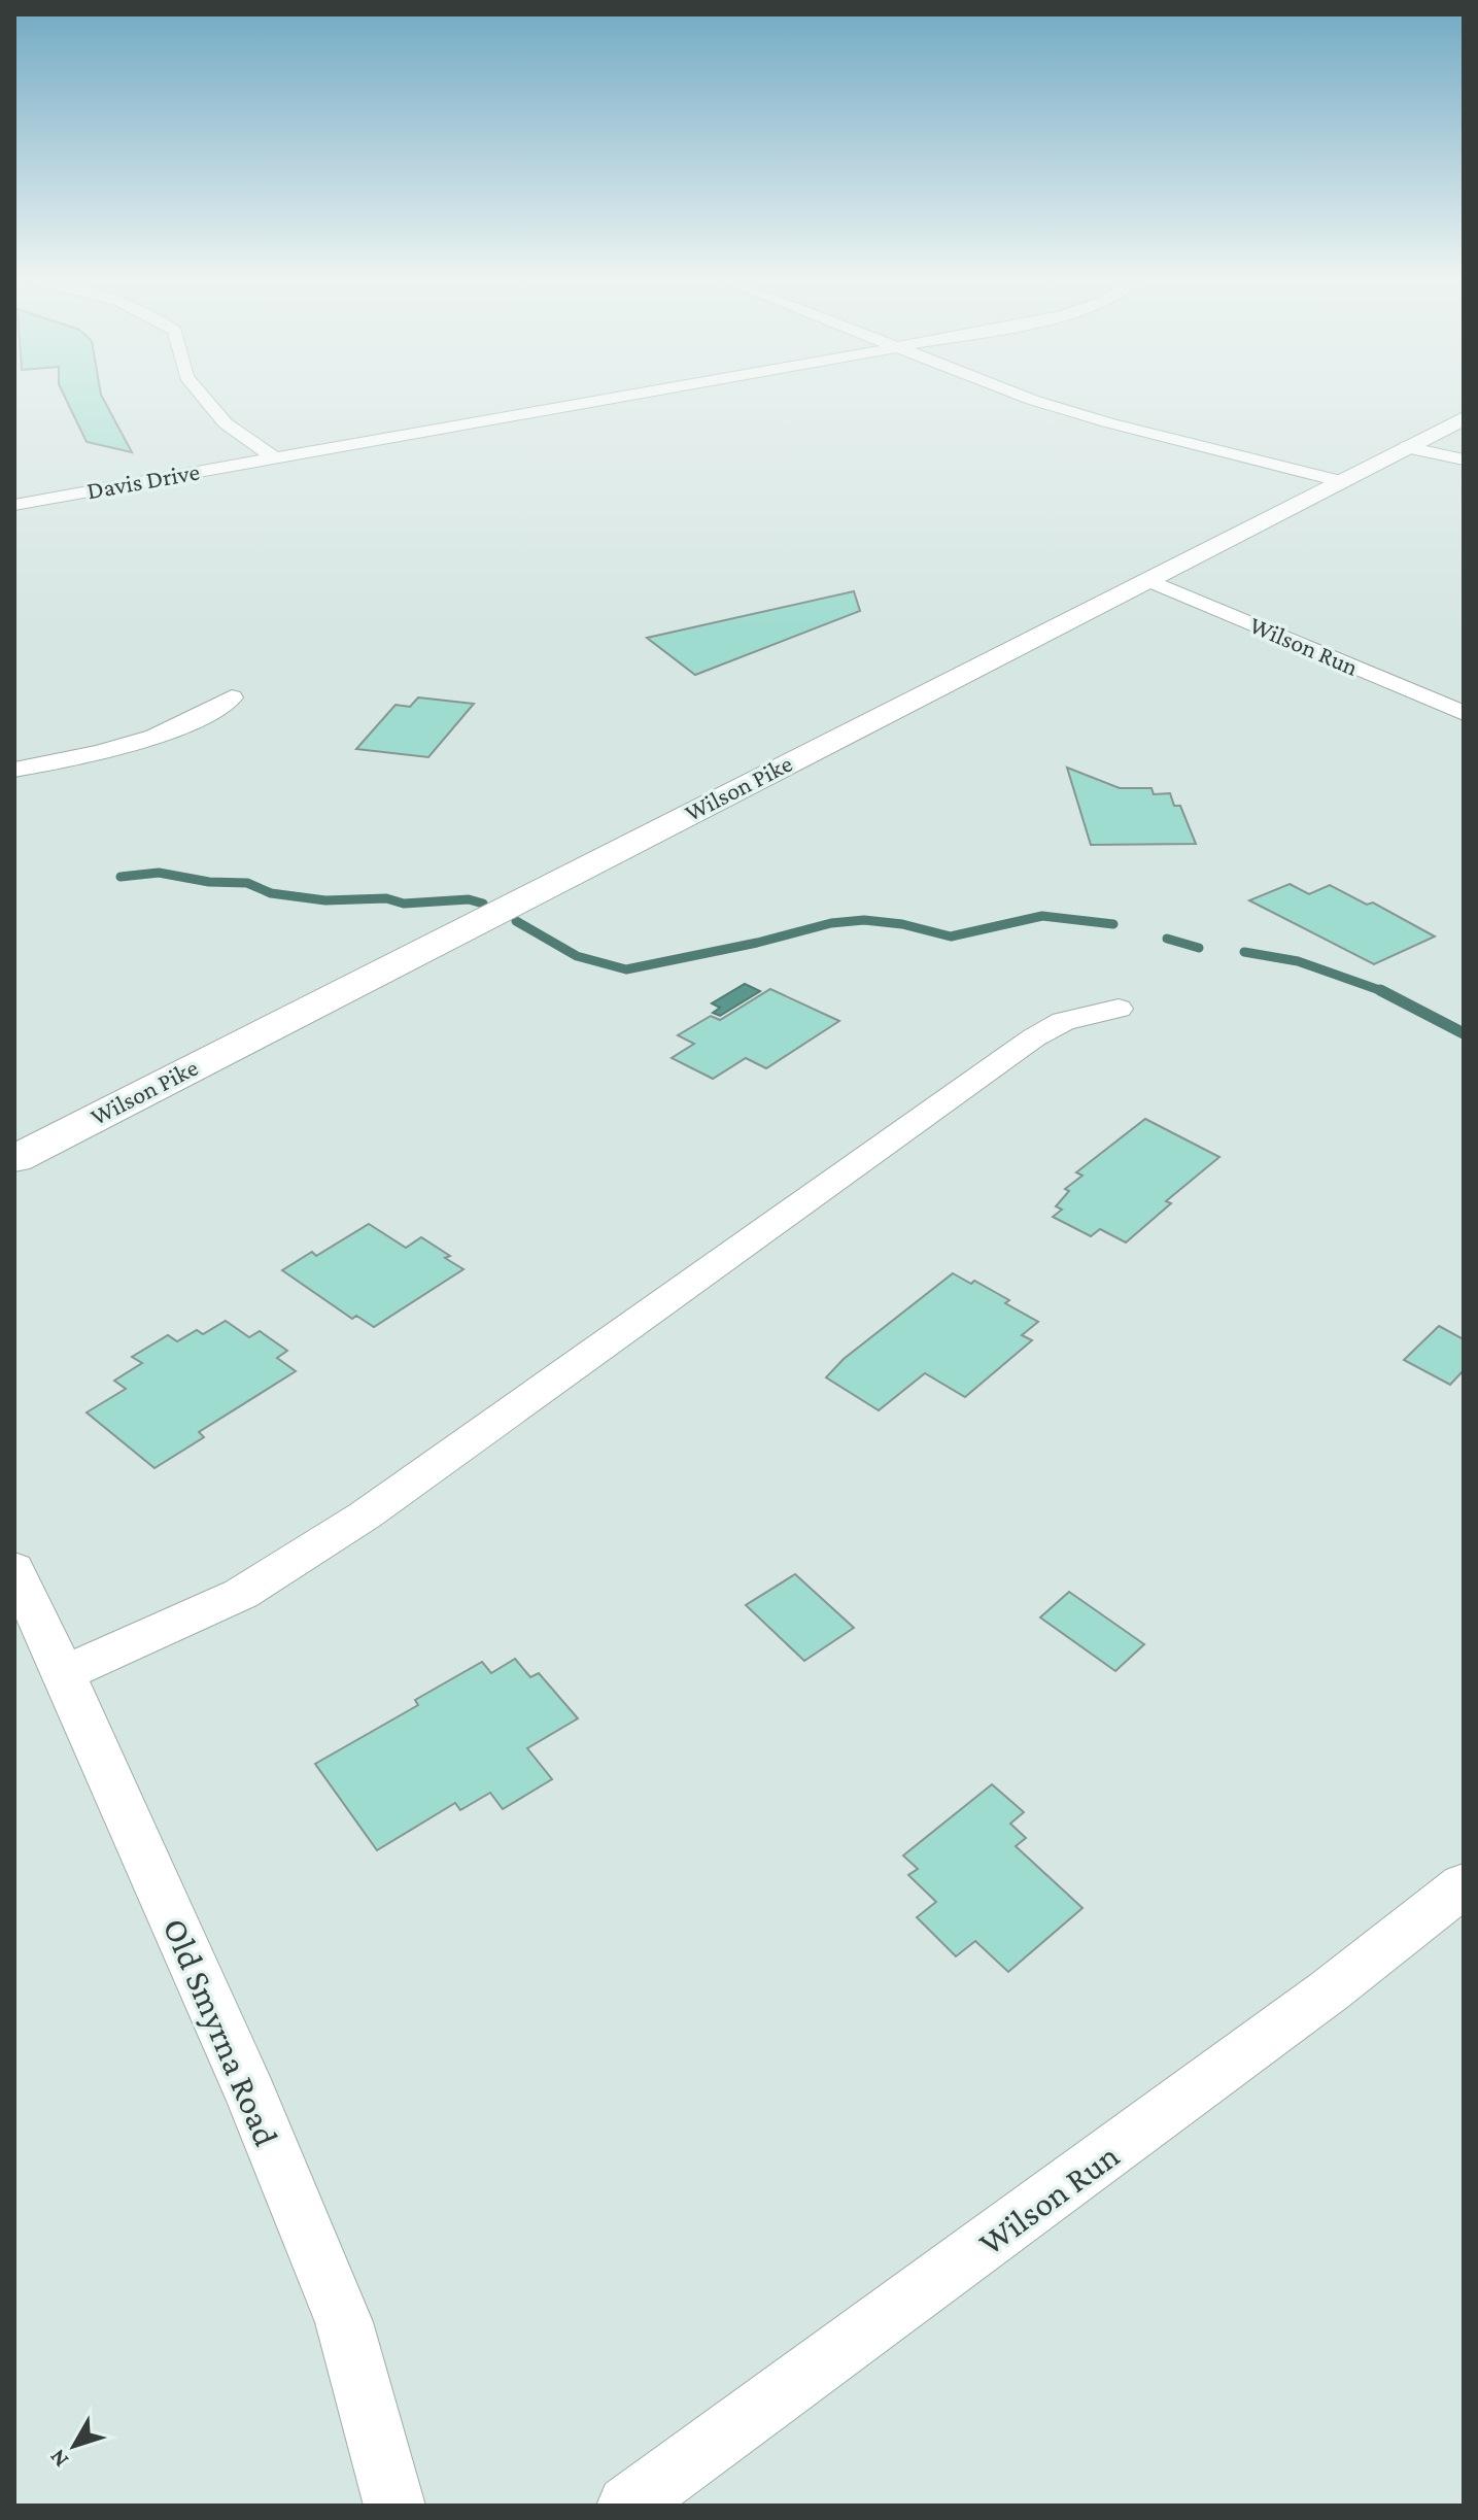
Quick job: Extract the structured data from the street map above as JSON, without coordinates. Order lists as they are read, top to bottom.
{
  "streets": {
    "main road": ["Wilson Pike"],
    "street": ["Davis Drive", "Wilson Run", "Old Smyrna Road"]
  },
  "crossings": [
    ["Wilson Run", "Wilson Pike"]
  ],
  "north": "bottom left"
}
